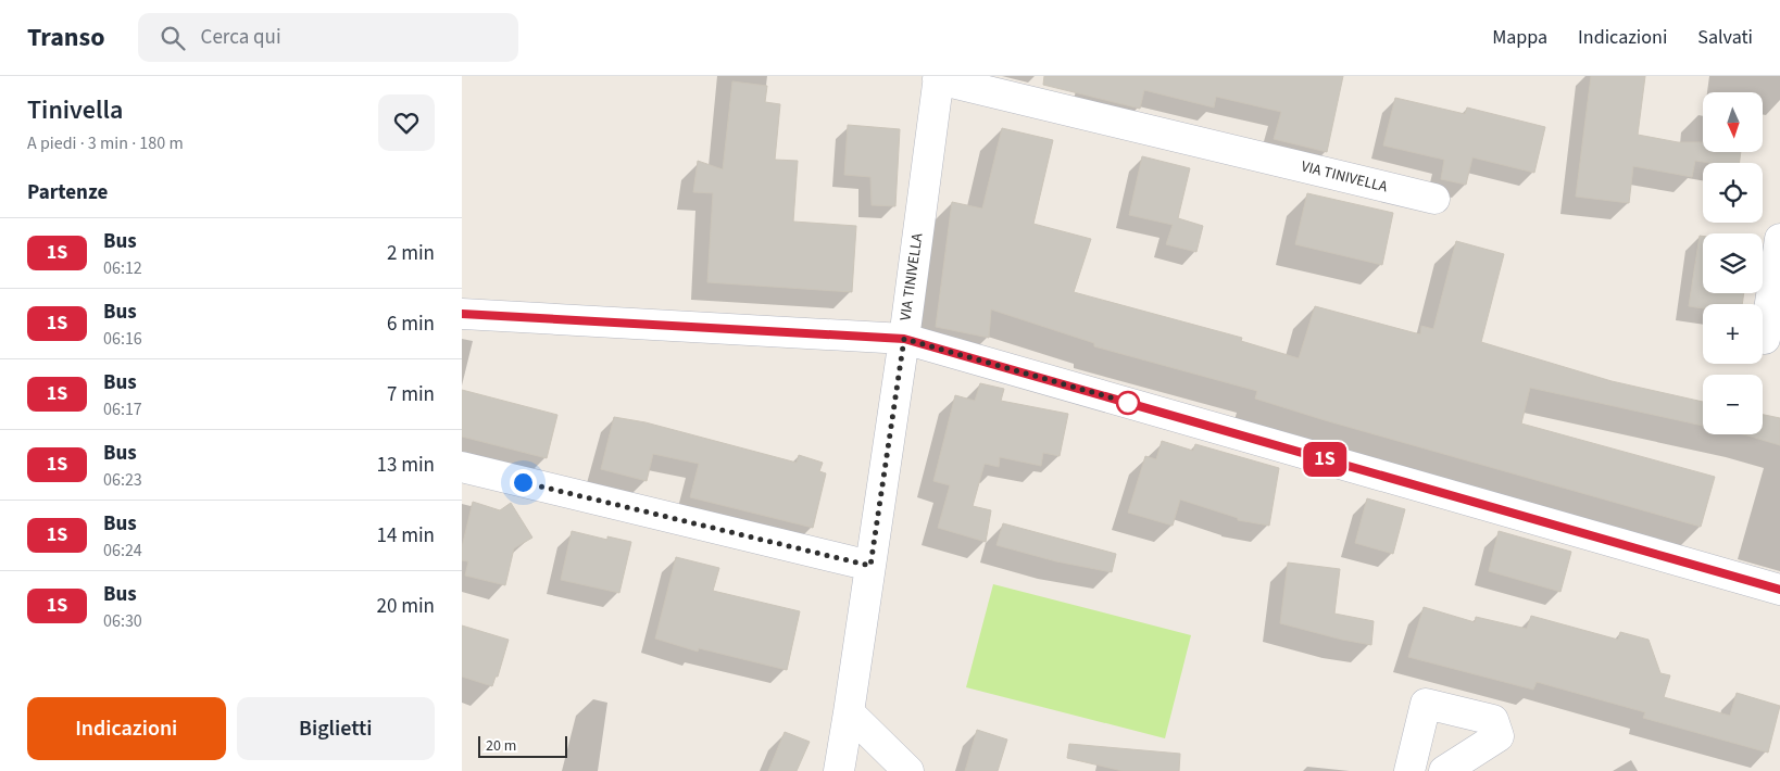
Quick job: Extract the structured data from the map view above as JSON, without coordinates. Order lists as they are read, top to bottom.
{
  "streets": {
    "street": ["VIA TINIVELLA"]
  },
  "lines": ["bus line 1S"],
  "scale_bar": "20 m",
  "north": "bottom",
  "page": {
    "header": "Transo",
    "search": "Cerca qui",
    "nav": ["Mappa", "Indicazioni", "Salvati"],
    "heading": [
      ["Tinivella", "A piedi · 3 min · 180 m"],
      "Partenze"
    ],
    "on_map": "1S",
    "map_buttons": ["+", "−"],
    "list": [
      {
        "mark": "1S",
        "name": "Bus",
        "note": "06:12",
        "value": "2 min"
      },
      {
        "mark": "1S",
        "name": "Bus",
        "note": "06:16",
        "value": "6 min"
      },
      {
        "mark": "1S",
        "name": "Bus",
        "note": "06:17",
        "value": "7 min"
      },
      {
        "mark": "1S",
        "name": "Bus",
        "note": "06:23",
        "value": "13 min"
      },
      {
        "mark": "1S",
        "name": "Bus",
        "note": "06:24",
        "value": "14 min"
      },
      {
        "mark": "1S",
        "name": "Bus",
        "note": "06:30",
        "value": "20 min"
      }
    ],
    "buttons": ["Indicazioni", "Biglietti"],
    "scale": "20 m"
  }
}
